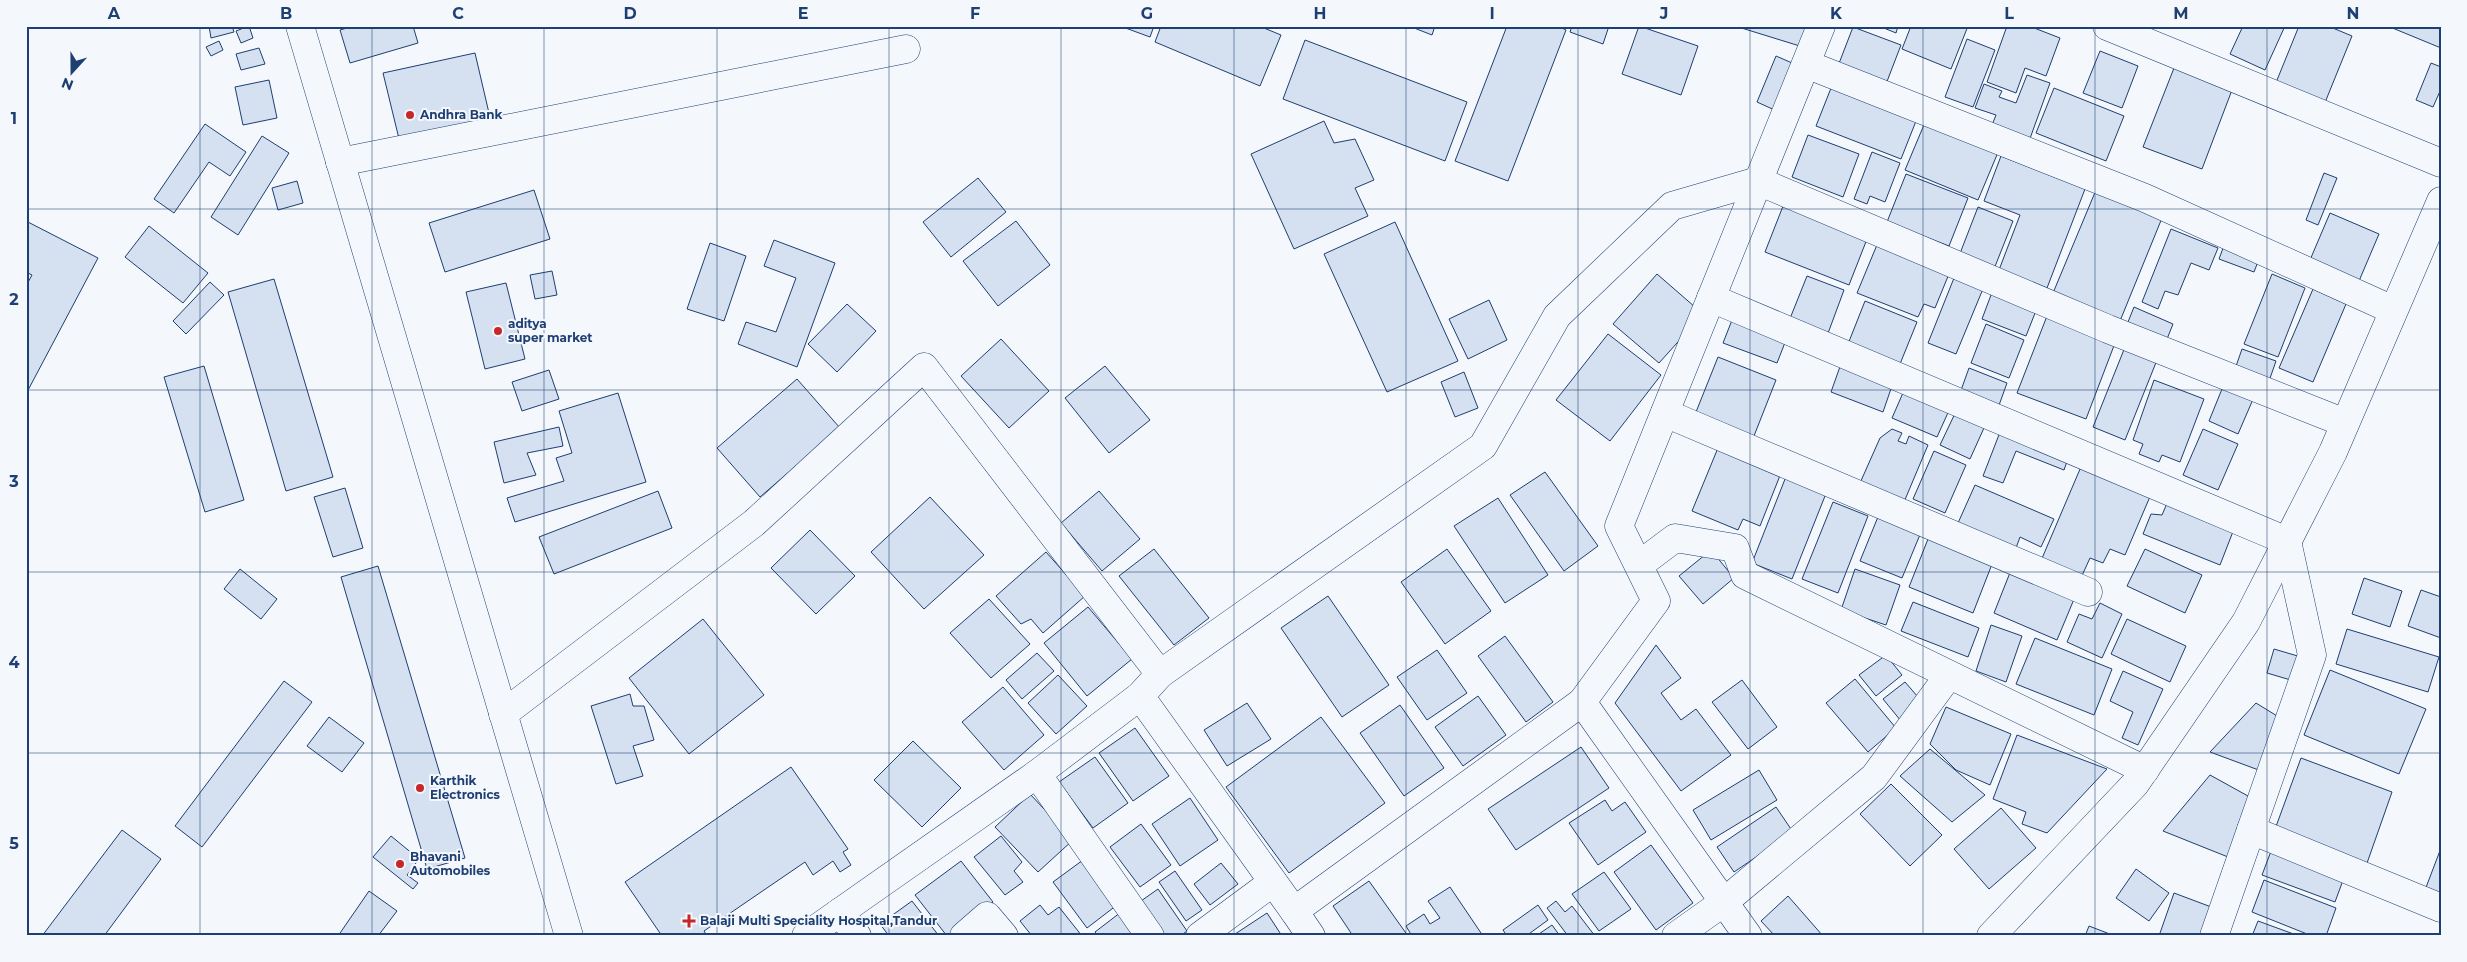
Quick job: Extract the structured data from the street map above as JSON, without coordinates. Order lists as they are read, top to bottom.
{
  "places": {
    "other": [
      "Andhra Bank",
      "aditya super market",
      "Karthik Electronics",
      "Bhavani Automobiles"
    ],
    "health": ["Balaji Multi Speciality Hospital,Tandur"]
  },
  "north": "bottom",
  "grid": {
    "columns": [
      "A",
      "B",
      "C",
      "D",
      "E",
      "F",
      "G",
      "H",
      "I",
      "J",
      "K",
      "L",
      "M",
      "N"
    ],
    "rows": [
      "1",
      "2",
      "3",
      "4",
      "5"
    ]
  }
}
